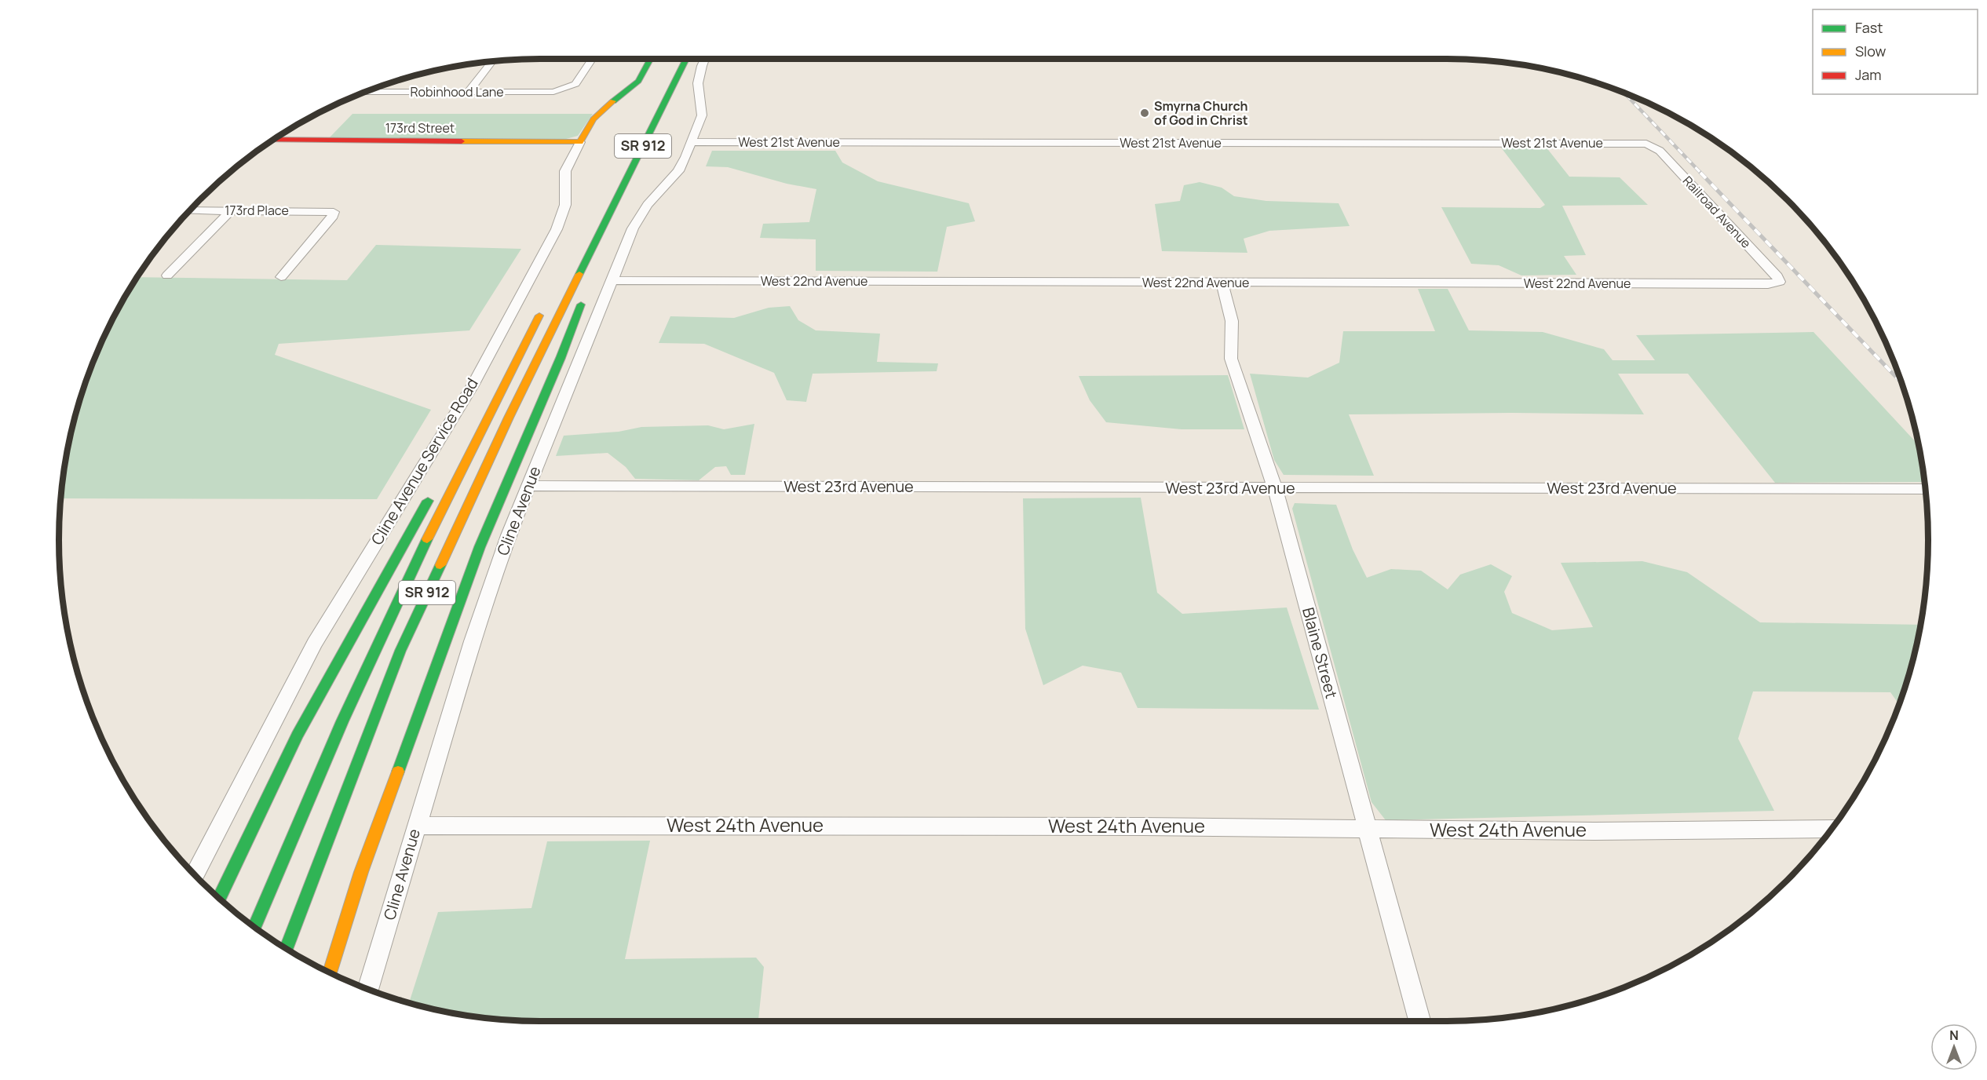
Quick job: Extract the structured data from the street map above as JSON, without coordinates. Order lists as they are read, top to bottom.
{
  "streets": {
    "main road": ["173rd Street", "SR 912", "Cline Avenue Service Road"],
    "street": [
      "Robinhood Lane",
      "West 21st Avenue",
      "173rd Place",
      "Railroad Avenue",
      "West 22nd Avenue",
      "West 23rd Avenue",
      "Cline Avenue",
      "Blaine Street",
      "West 24th Avenue"
    ]
  },
  "crossings": [
    ["173rd Street", "Cline Avenue Service Road"],
    ["West 21st Avenue", "Railroad Avenue"],
    ["West 21st Avenue", "Cline Avenue"],
    ["Railroad Avenue", "West 22nd Avenue"],
    ["West 22nd Avenue", "Cline Avenue"],
    ["West 22nd Avenue", "Blaine Street"],
    ["West 23rd Avenue", "Cline Avenue"],
    ["West 23rd Avenue", "Blaine Street"],
    ["Cline Avenue", "West 24th Avenue"],
    ["Blaine Street", "West 24th Avenue"]
  ],
  "places": ["Smyrna Church of God in Christ"],
  "legend": ["Fast", "Slow", "Jam"],
  "north": "top"
}
